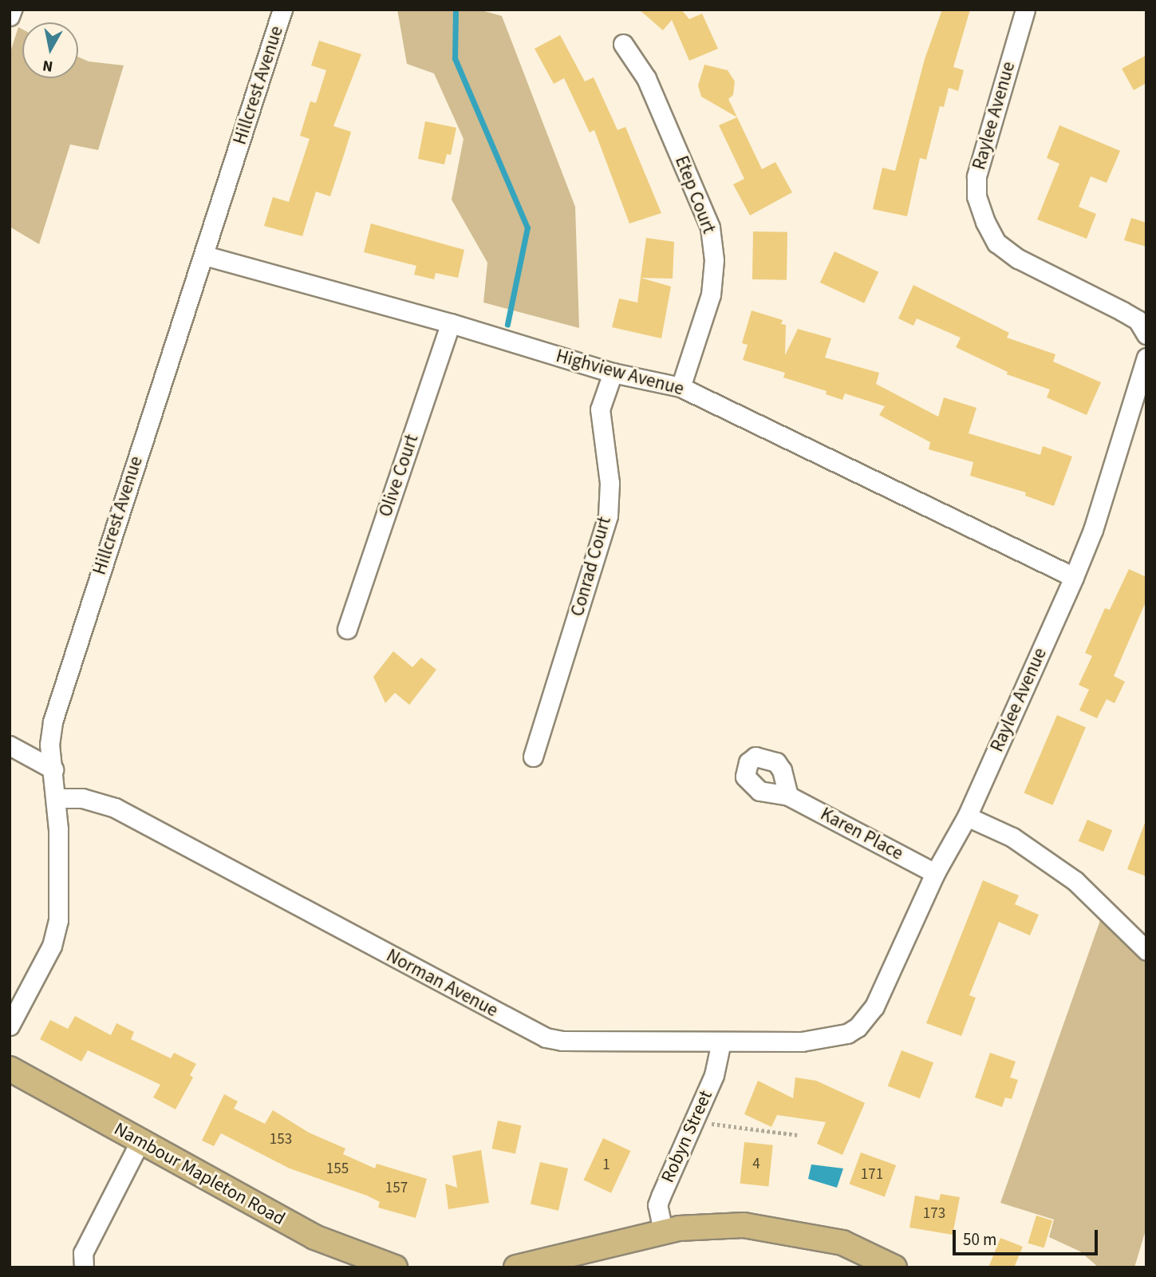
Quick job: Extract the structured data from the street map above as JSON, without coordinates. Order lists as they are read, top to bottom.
{
  "streets": {
    "main road": ["Nambour Mapleton Road"],
    "street": [
      "Hillcrest Avenue",
      "Raylee Avenue",
      "Etep Court",
      "Highview Avenue",
      "Olive Court",
      "Conrad Court",
      "Karen Place",
      "Norman Avenue",
      "Robyn Street"
    ]
  },
  "crossings": [
    ["Hillcrest Avenue", "Highview Avenue"],
    ["Hillcrest Avenue", "Norman Avenue"],
    ["Raylee Avenue", "Highview Avenue"],
    ["Raylee Avenue", "Karen Place"],
    ["Raylee Avenue", "Norman Avenue"],
    ["Etep Court", "Highview Avenue"],
    ["Highview Avenue", "Olive Court"],
    ["Highview Avenue", "Conrad Court"],
    ["Norman Avenue", "Robyn Street"]
  ],
  "house_numbers": [
    "153",
    "4",
    "1",
    "155",
    "171",
    "157",
    "173"
  ],
  "scale_bar": "50 m",
  "north": "bottom"
}
